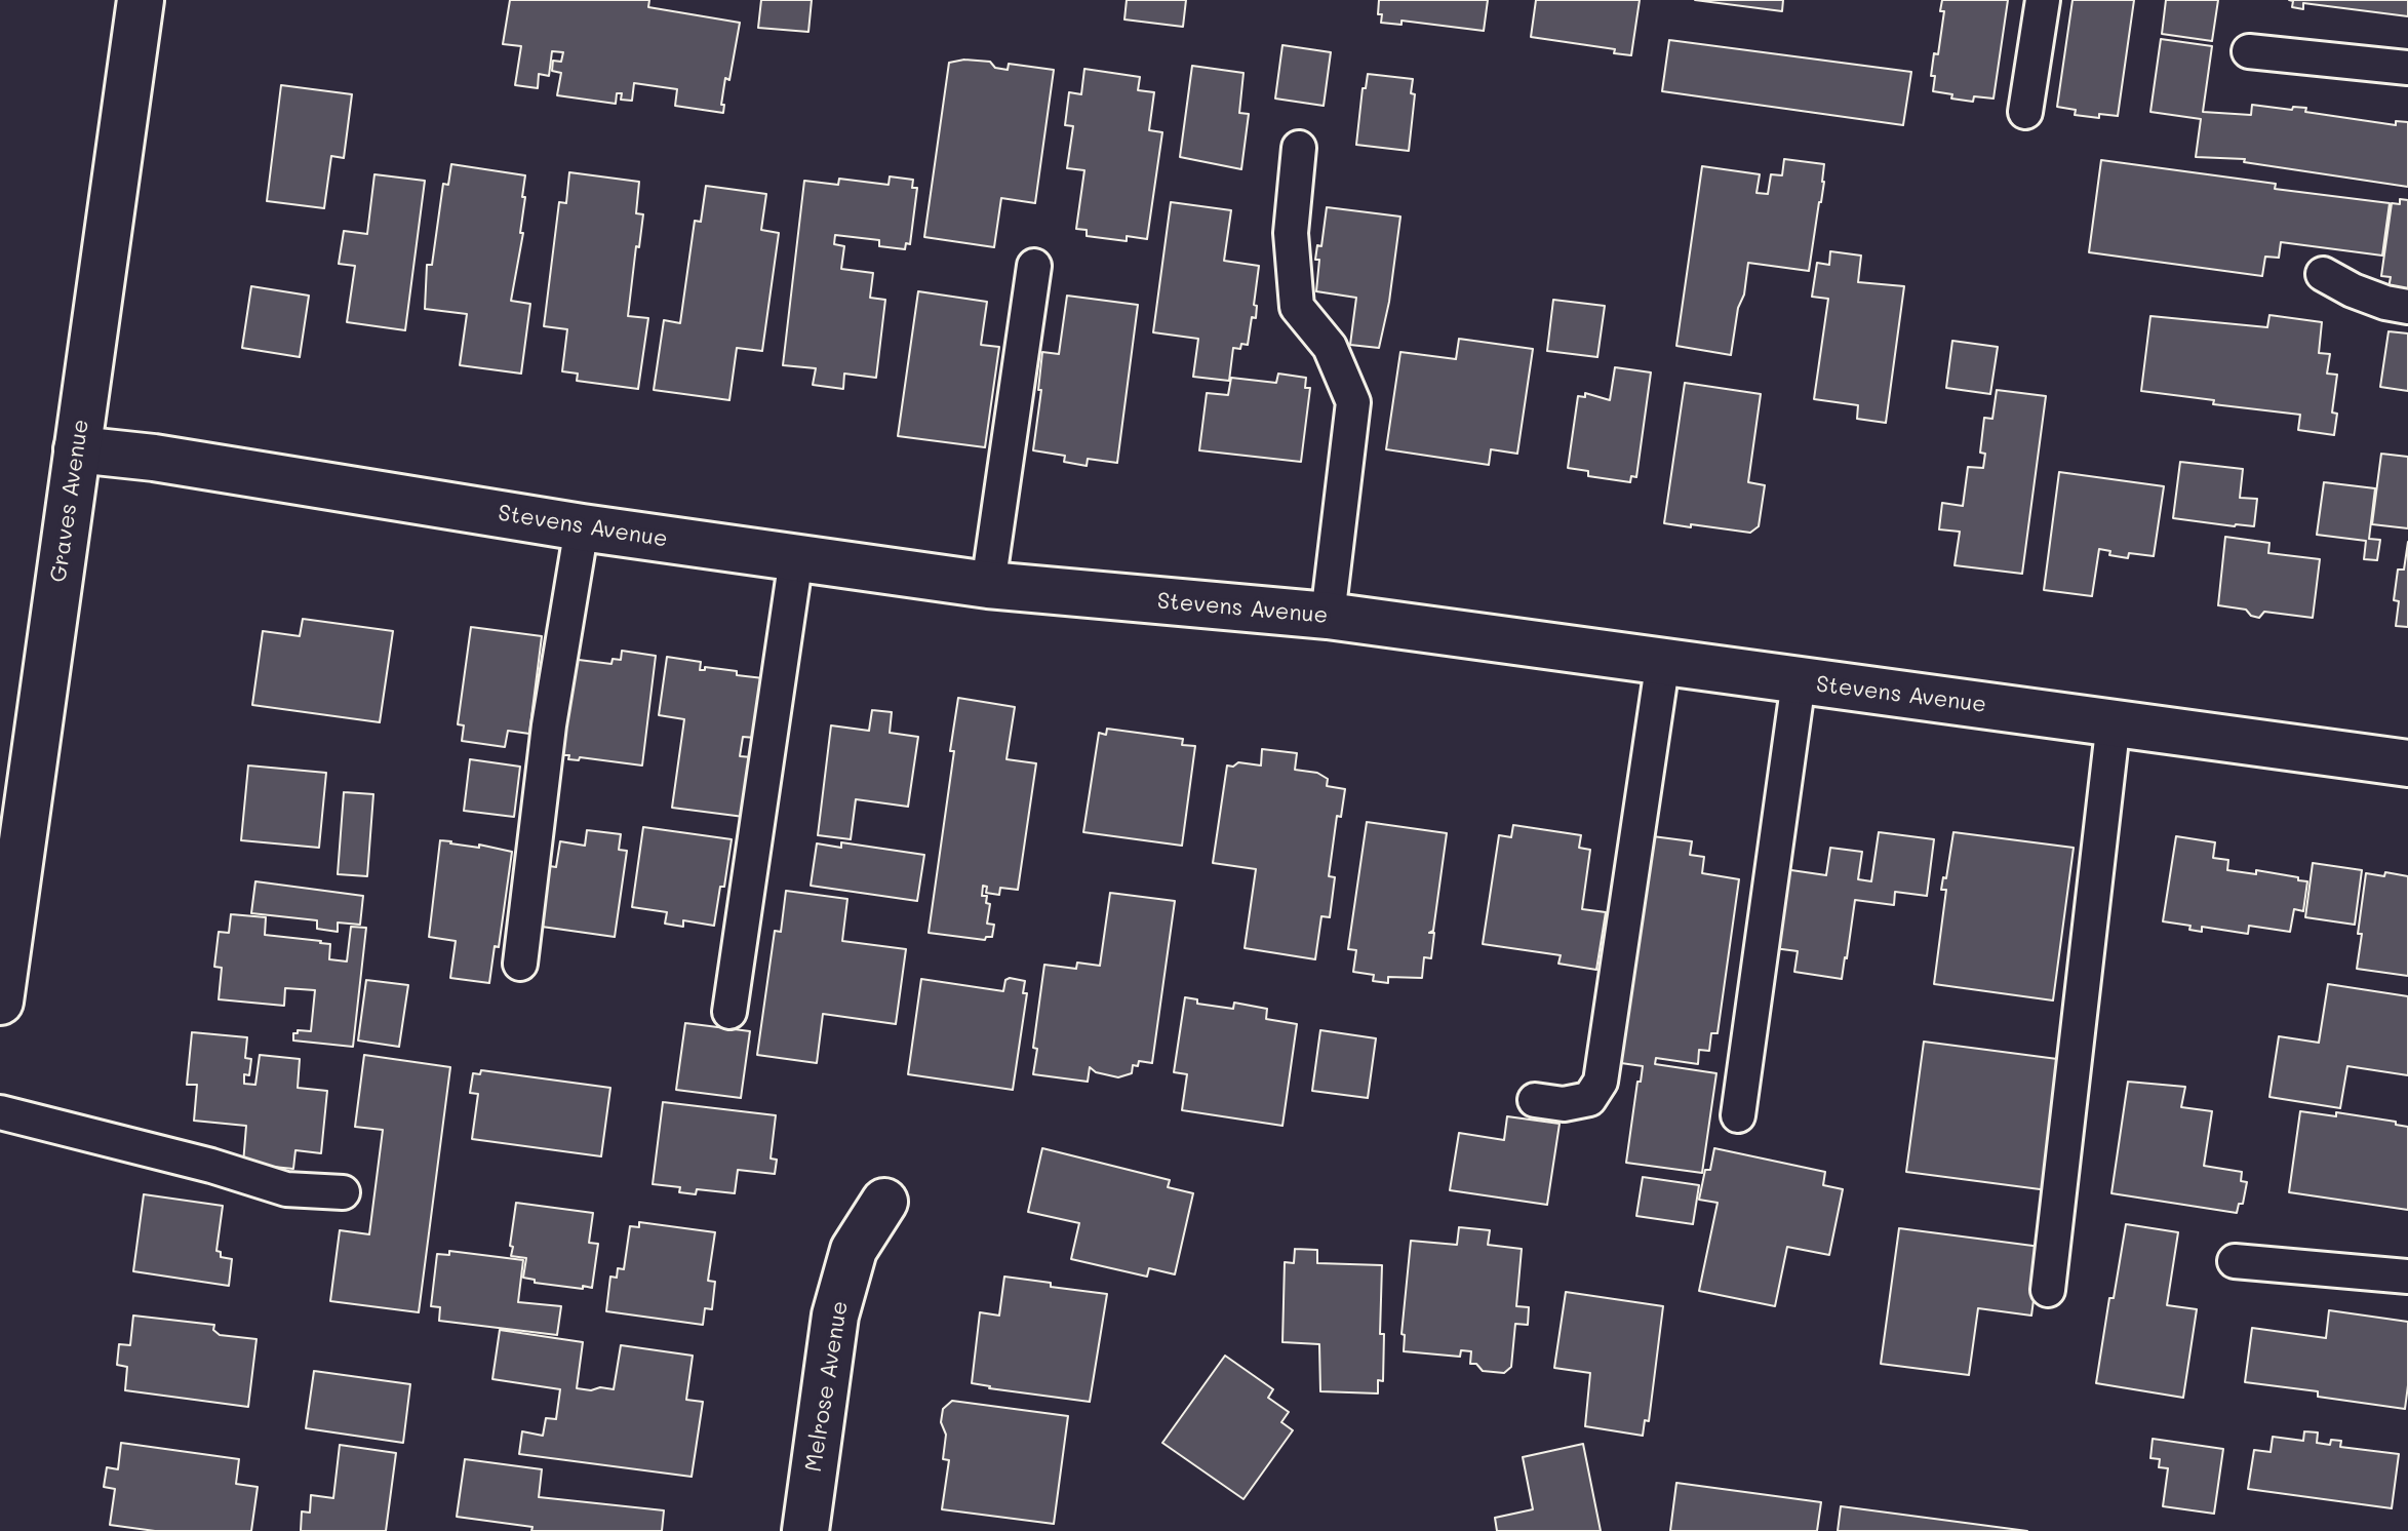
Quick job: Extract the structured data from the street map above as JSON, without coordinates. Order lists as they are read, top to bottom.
{
  "streets": {
    "street": ["Graves Avenue", "Stevens Avenue", "Melrose Avenue"]
  },
  "crossings": [
    ["Graves Avenue", "Stevens Avenue"]
  ]
}
